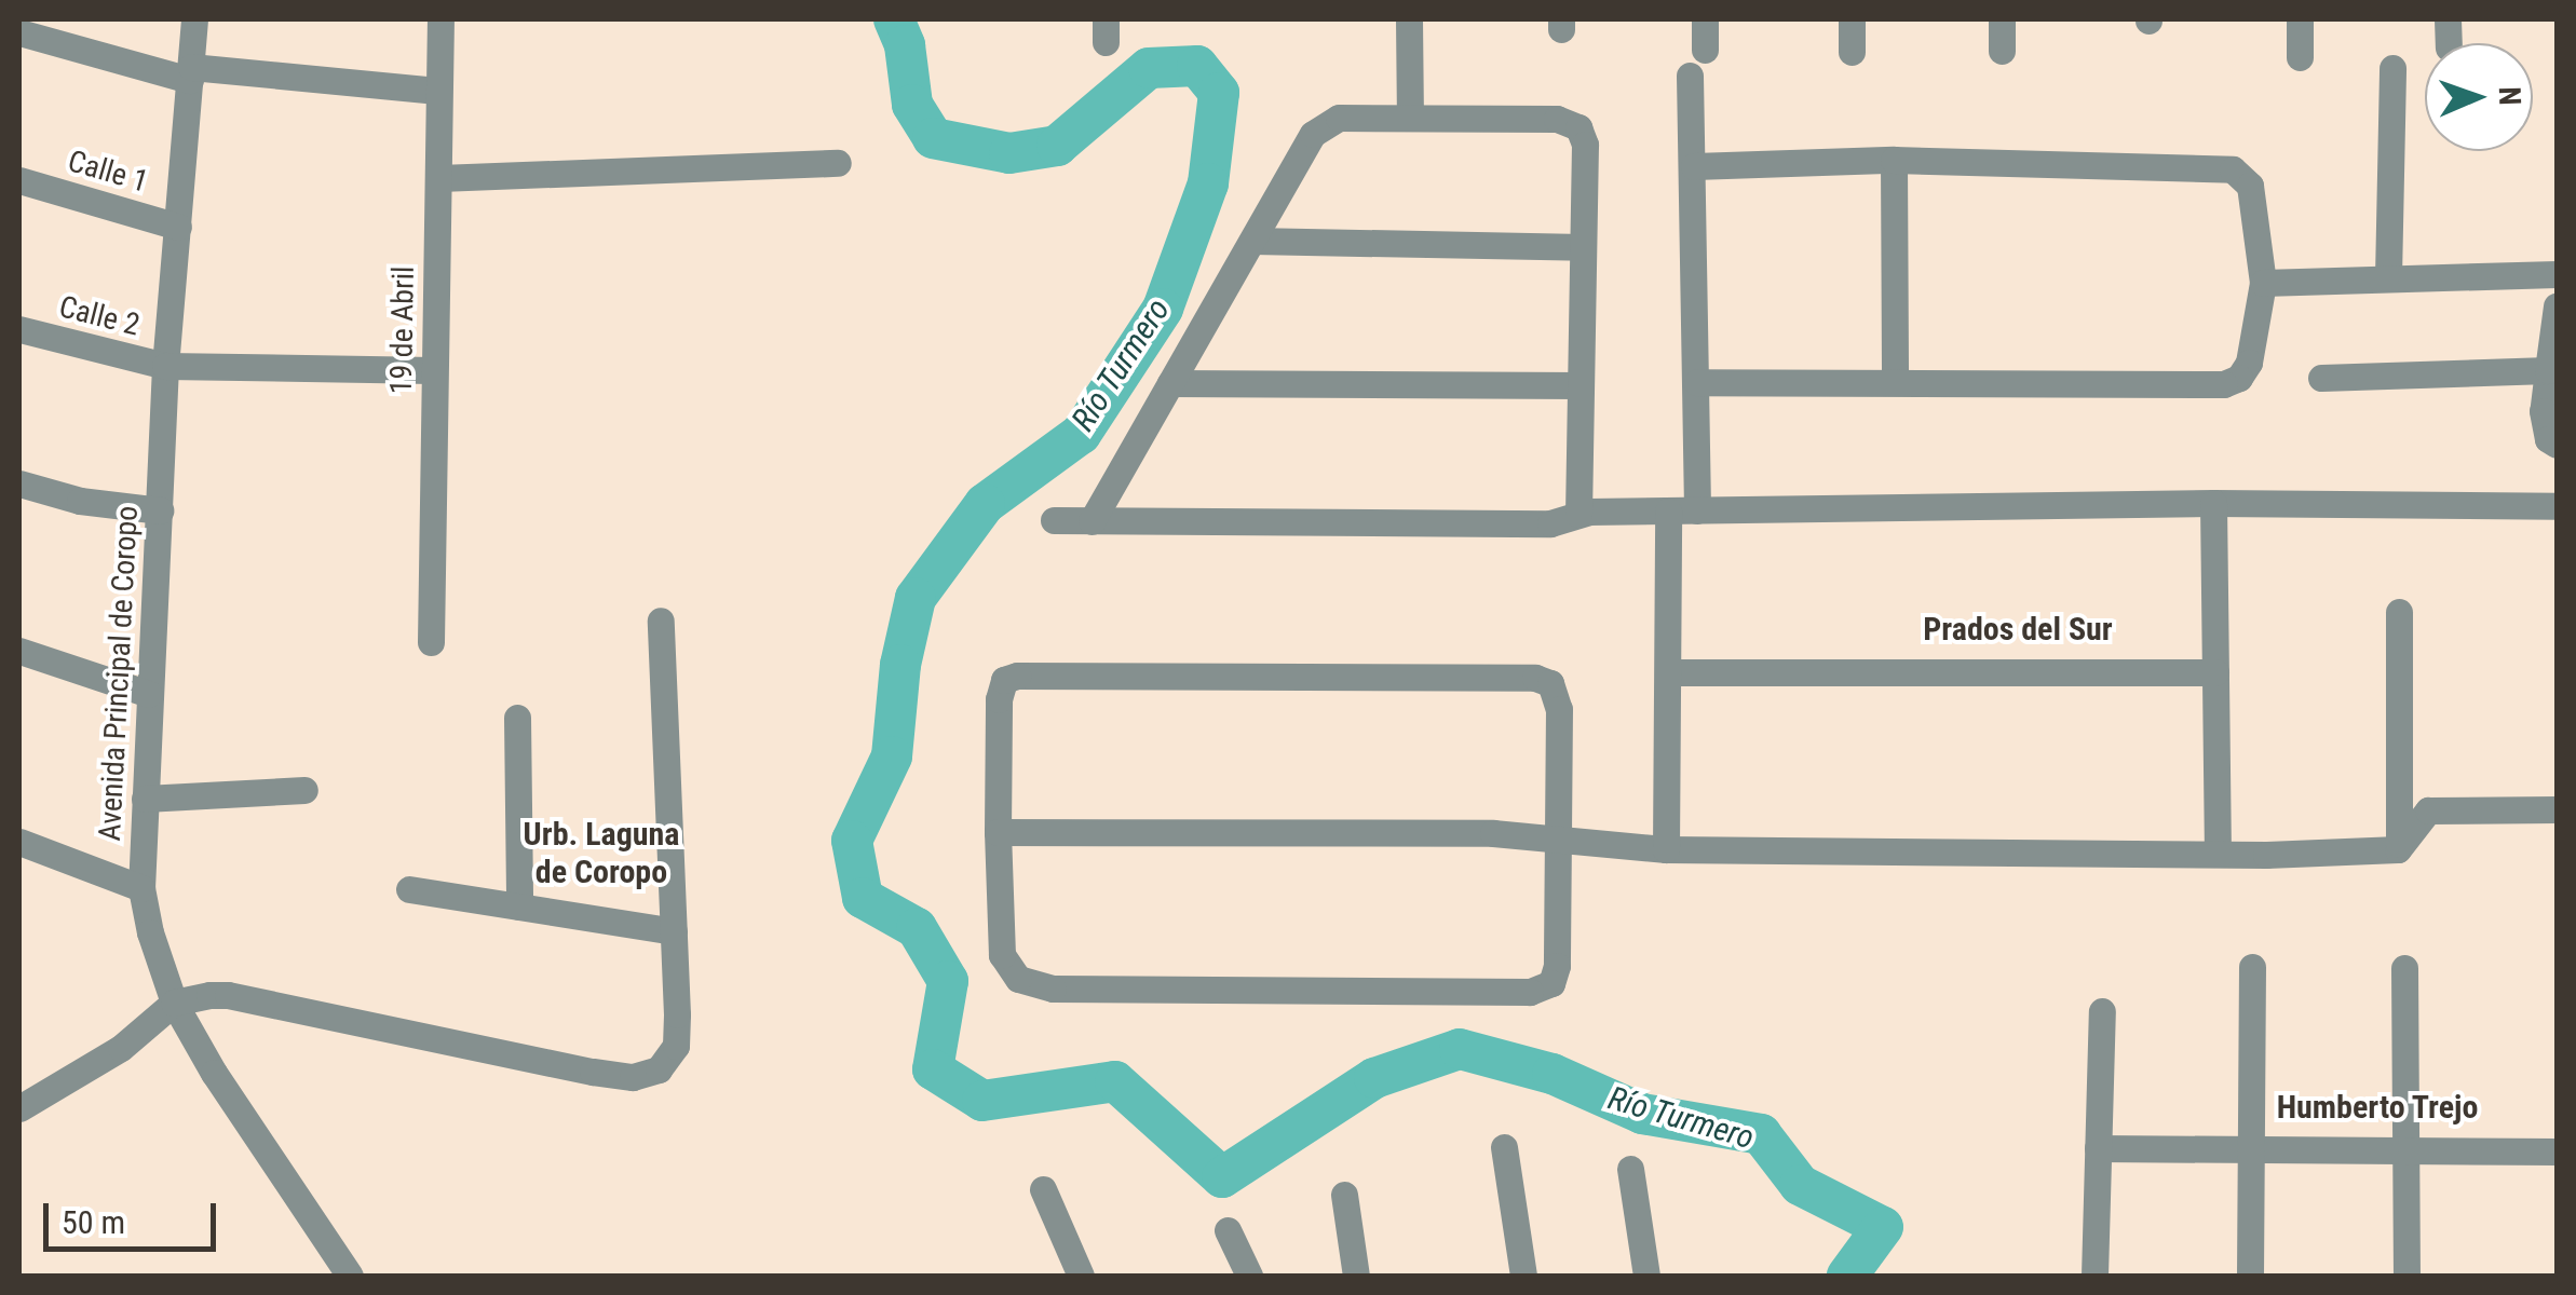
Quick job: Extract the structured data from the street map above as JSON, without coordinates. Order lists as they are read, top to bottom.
{
  "streets": {
    "street": [
      "Calle 1",
      "Calle 2",
      "19 de Abril",
      "Avenida Principal de Coropo"
    ]
  },
  "crossings": [
    ["Calle 1", "Avenida Principal de Coropo"],
    ["Calle 2", "19 de Abril"],
    ["Calle 2", "Avenida Principal de Coropo"]
  ],
  "districts": ["Prados del Sur", "Urb. Laguna de Coropo", "Humberto Trejo"],
  "water": ["Río Turmero"],
  "scale_bar": "50 m",
  "north": "right"
}
